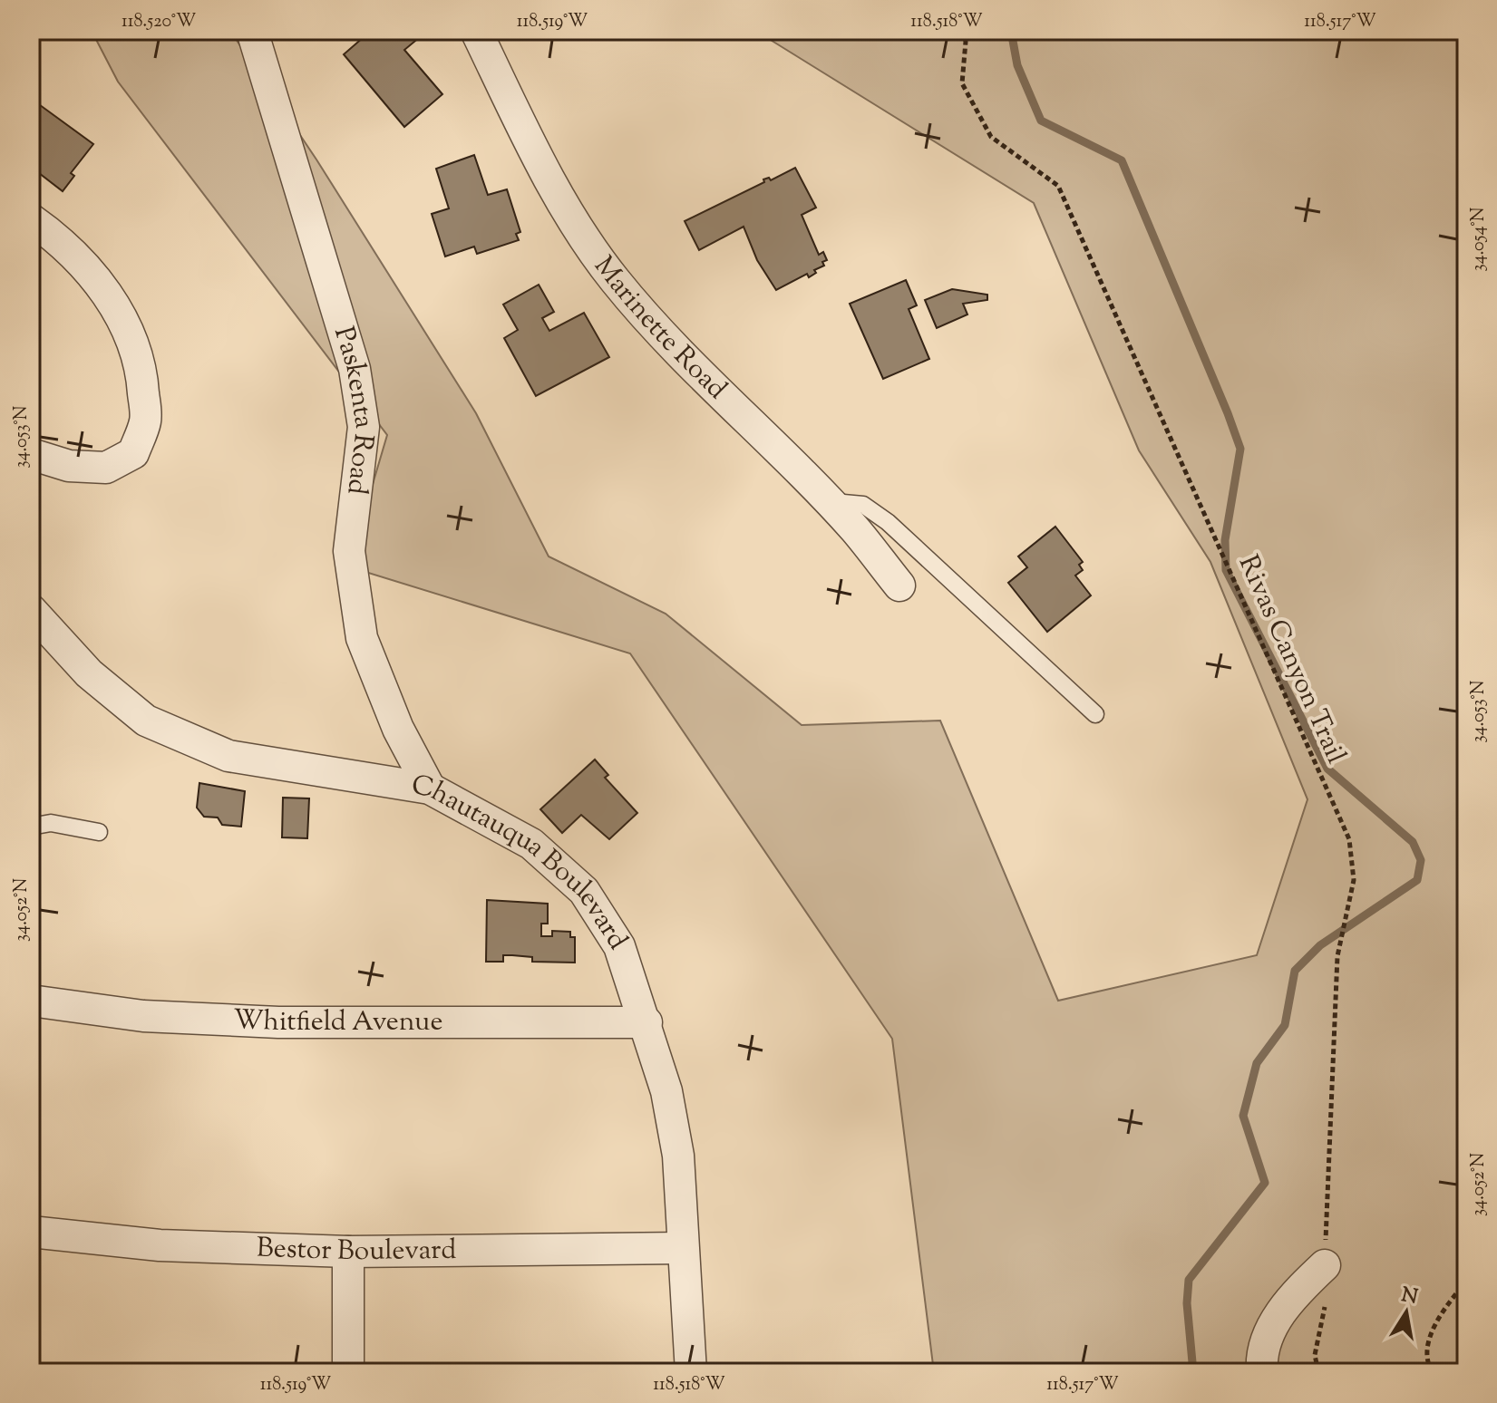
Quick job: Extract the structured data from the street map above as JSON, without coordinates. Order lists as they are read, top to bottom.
{
  "streets": {
    "street": [
      "Marinette Road",
      "Paskenta Road",
      "Chautauqua Boulevard",
      "Whitfield Avenue",
      "Bestor Boulevard"
    ],
    "path": ["Rivas Canyon Trail"]
  },
  "crossings": [
    ["Paskenta Road", "Chautauqua Boulevard"],
    ["Chautauqua Boulevard", "Whitfield Avenue"],
    ["Chautauqua Boulevard", "Bestor Boulevard"]
  ],
  "north": "top",
  "coordinates": [
    "118.520°W",
    "118.519°W",
    "118.518°W",
    "118.517°W",
    "34.054°N",
    "34.053°N",
    "34.052°N"
  ]
}
